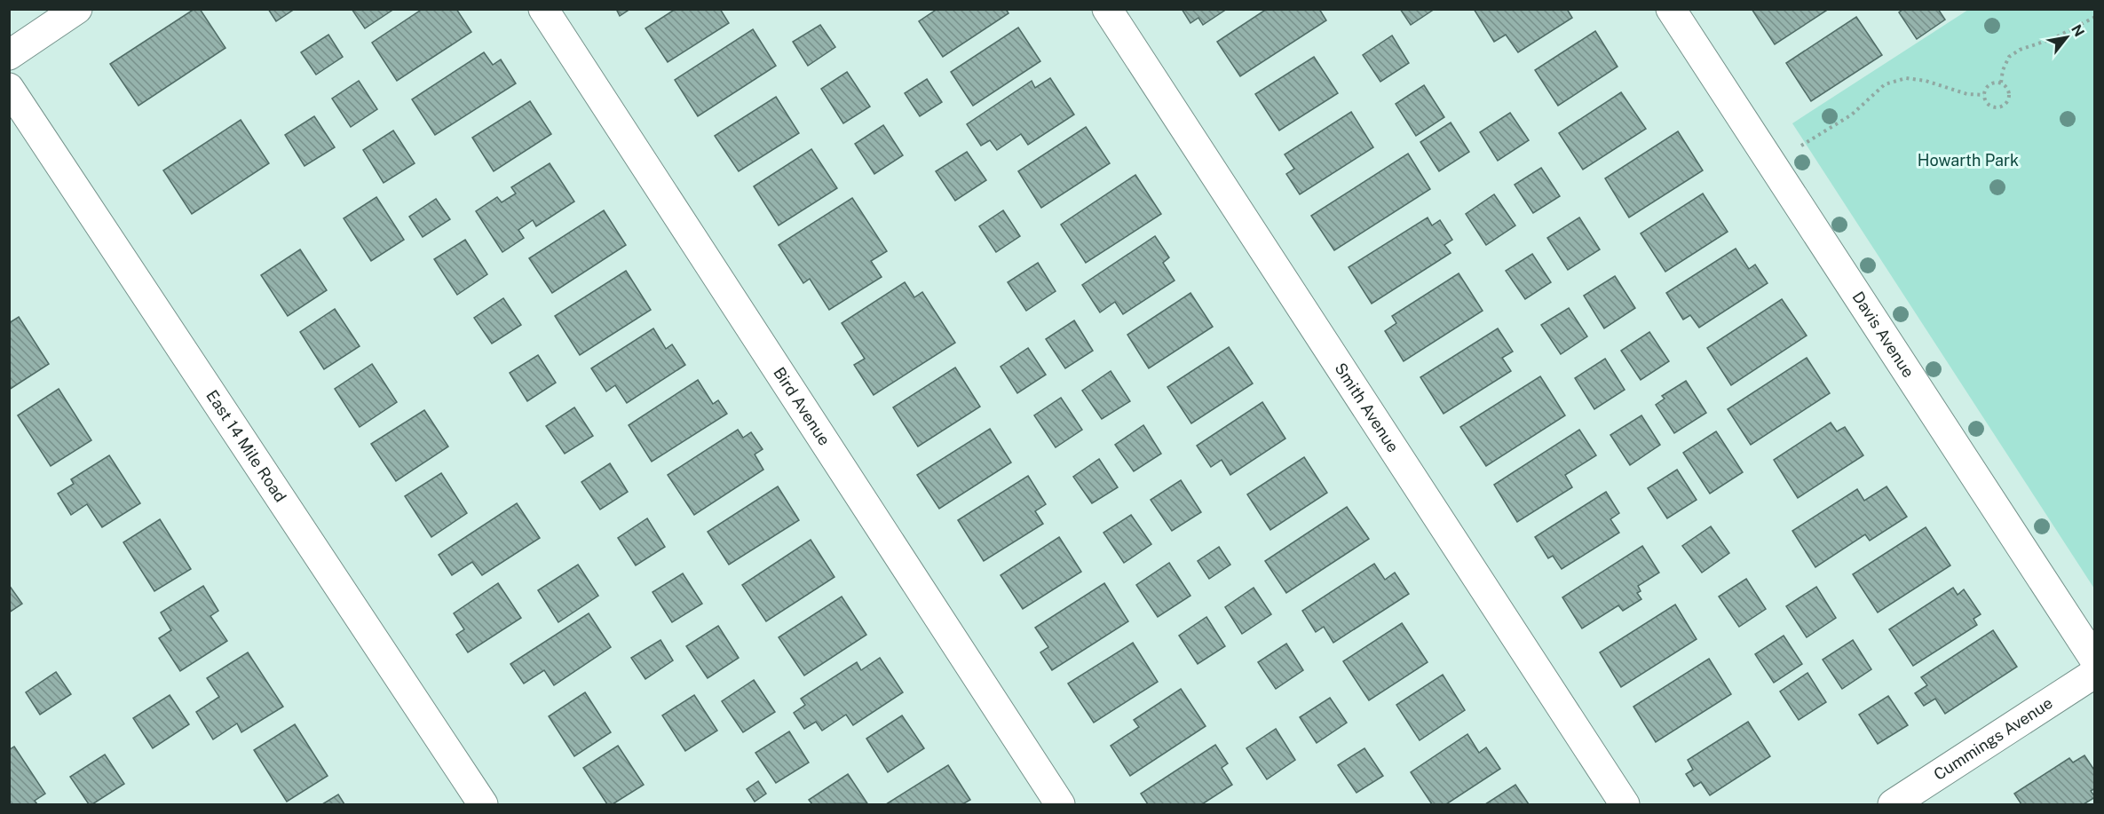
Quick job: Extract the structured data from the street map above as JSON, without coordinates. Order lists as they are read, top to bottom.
{
  "streets": {
    "street": [
      "Davis Avenue",
      "Bird Avenue",
      "Smith Avenue",
      "East 14 Mile Road",
      "Cummings Avenue"
    ]
  },
  "parks": ["Howarth Park"],
  "north": "top right"
}
